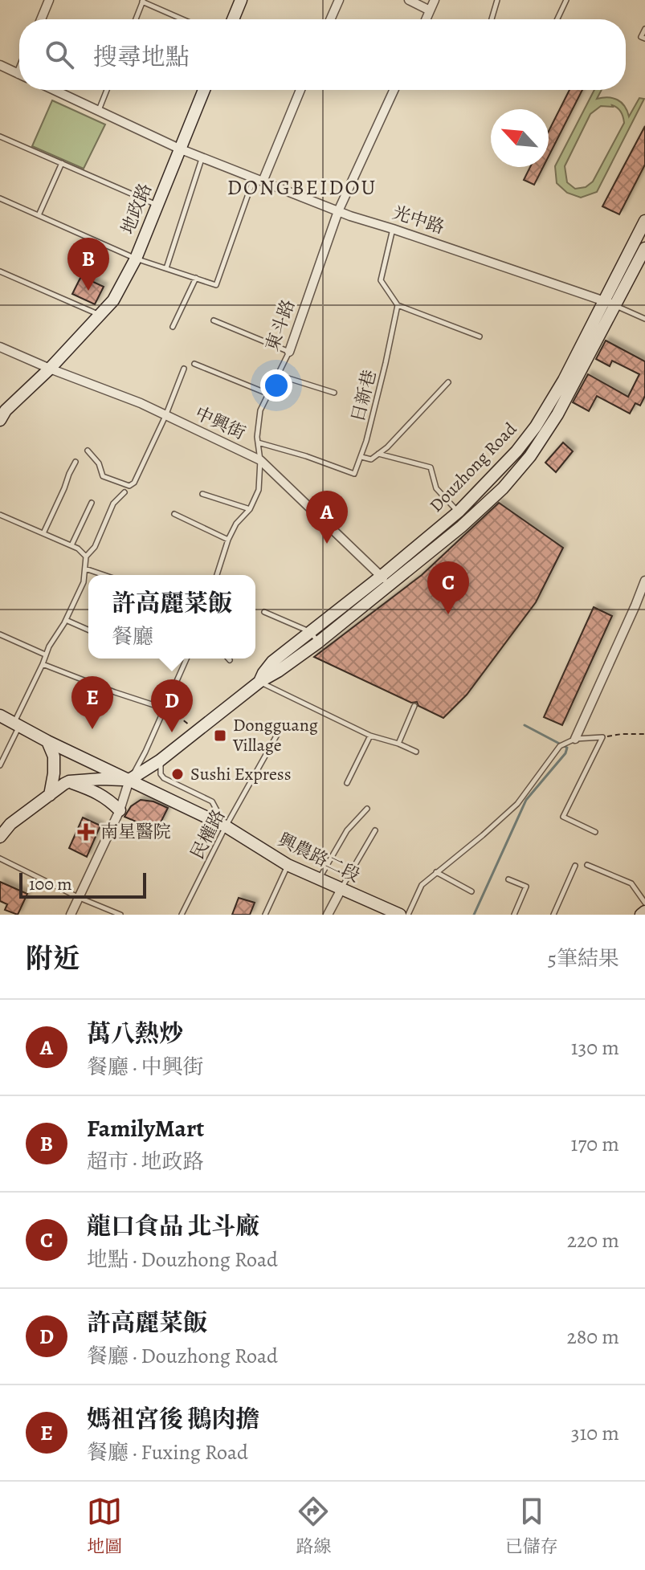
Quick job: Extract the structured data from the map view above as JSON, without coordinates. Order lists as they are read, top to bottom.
{
  "streets": {
    "main road": ["地政路", "Douzhong Road", "興農路二段"],
    "street": ["光中路", "東斗路", "中興街"],
    "lane": ["日新巷", "民權路"]
  },
  "crossings": [
    ["地政路", "光中路"],
    ["地政路", "中興街"],
    ["光中路", "東斗路"],
    ["光中路", "Douzhong Road"],
    ["東斗路", "中興街"],
    ["中興街", "Douzhong Road"],
    ["Douzhong Road", "興農路二段"],
    ["民權路", "興農路二段"]
  ],
  "districts": ["DONGBEIDOU"],
  "places": {
    "transit": ["Dongguang Village"],
    "other": ["Sushi Express"],
    "health": ["南星醫院"]
  },
  "scale_bar": "100 m",
  "north": "top left",
  "page": {
    "search": "搜尋地點",
    "pins": [
      "B",
      "A",
      "C",
      "E",
      "D"
    ],
    "popup": ["許高麗菜飯", "餐廳"],
    "scale": "100 m",
    "heading": ["附近", "5筆結果"],
    "list": [
      {
        "mark": "A",
        "name": "萬八熱炒",
        "note": "餐廳 · 中興街",
        "value": "130 m"
      },
      {
        "mark": "B",
        "name": "FamilyMart",
        "note": "超市 · 地政路",
        "value": "170 m"
      },
      {
        "mark": "C",
        "name": "龍口食品 北斗廠",
        "note": "地點 · Douzhong Road",
        "value": "220 m"
      },
      {
        "mark": "D",
        "name": "許高麗菜飯",
        "note": "餐廳 · Douzhong Road",
        "value": "280 m"
      },
      {
        "mark": "E",
        "name": "媽祖宮後 鵝肉擔",
        "note": "餐廳 · Fuxing Road",
        "value": "310 m"
      }
    ],
    "nav": ["地圖", "路線", "已儲存"]
  }
}
